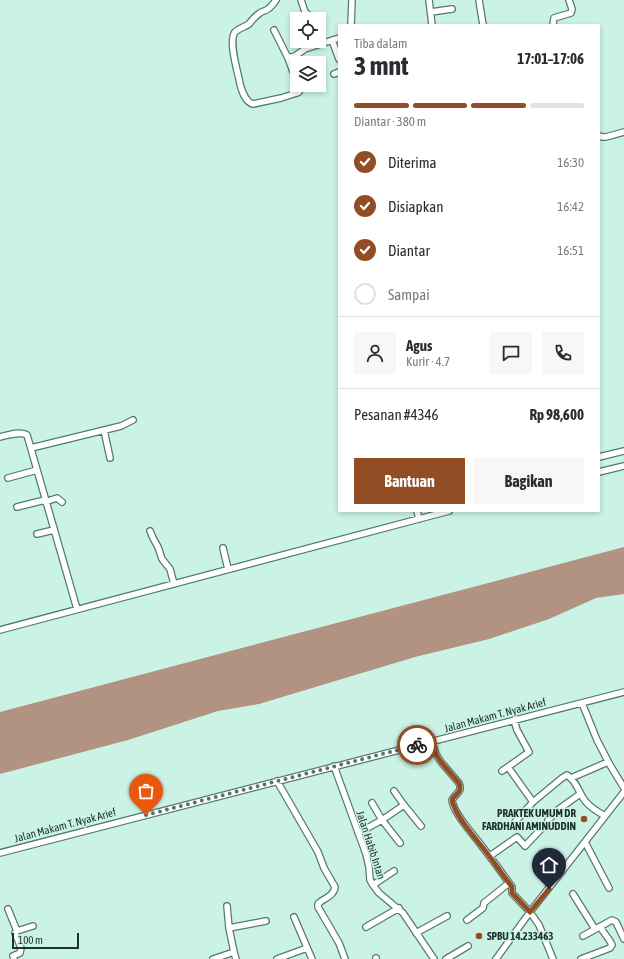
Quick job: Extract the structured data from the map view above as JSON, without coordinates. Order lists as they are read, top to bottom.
{
  "streets": {
    "street": ["Jalan Makam T. Nyak Arief", "Jalan Habib Intan"]
  },
  "crossings": [
    ["Jalan Makam T. Nyak Arief", "Jalan Habib Intan"]
  ],
  "places": ["PRAKTEK UMUM DR FARDHANI AMINUDDIN", "SPBU 14.233463"],
  "scale_bar": "100 m",
  "page": {
    "heading": ["3 mnt", "Tiba dalam", "17:01–17:06"],
    "panel": [
      "Agus",
      "Kurir · 4.7",
      "Pesanan #4346",
      "Rp 98,600"
    ],
    "bar": "Diantar · 380 m",
    "list": [
      ["Diterima", "16:30"],
      ["Disiapkan", "16:42"],
      ["Diantar", "16:51"],
      "Sampai"
    ],
    "buttons": ["Bantuan", "Bagikan"],
    "scale": "100 m"
  }
}
